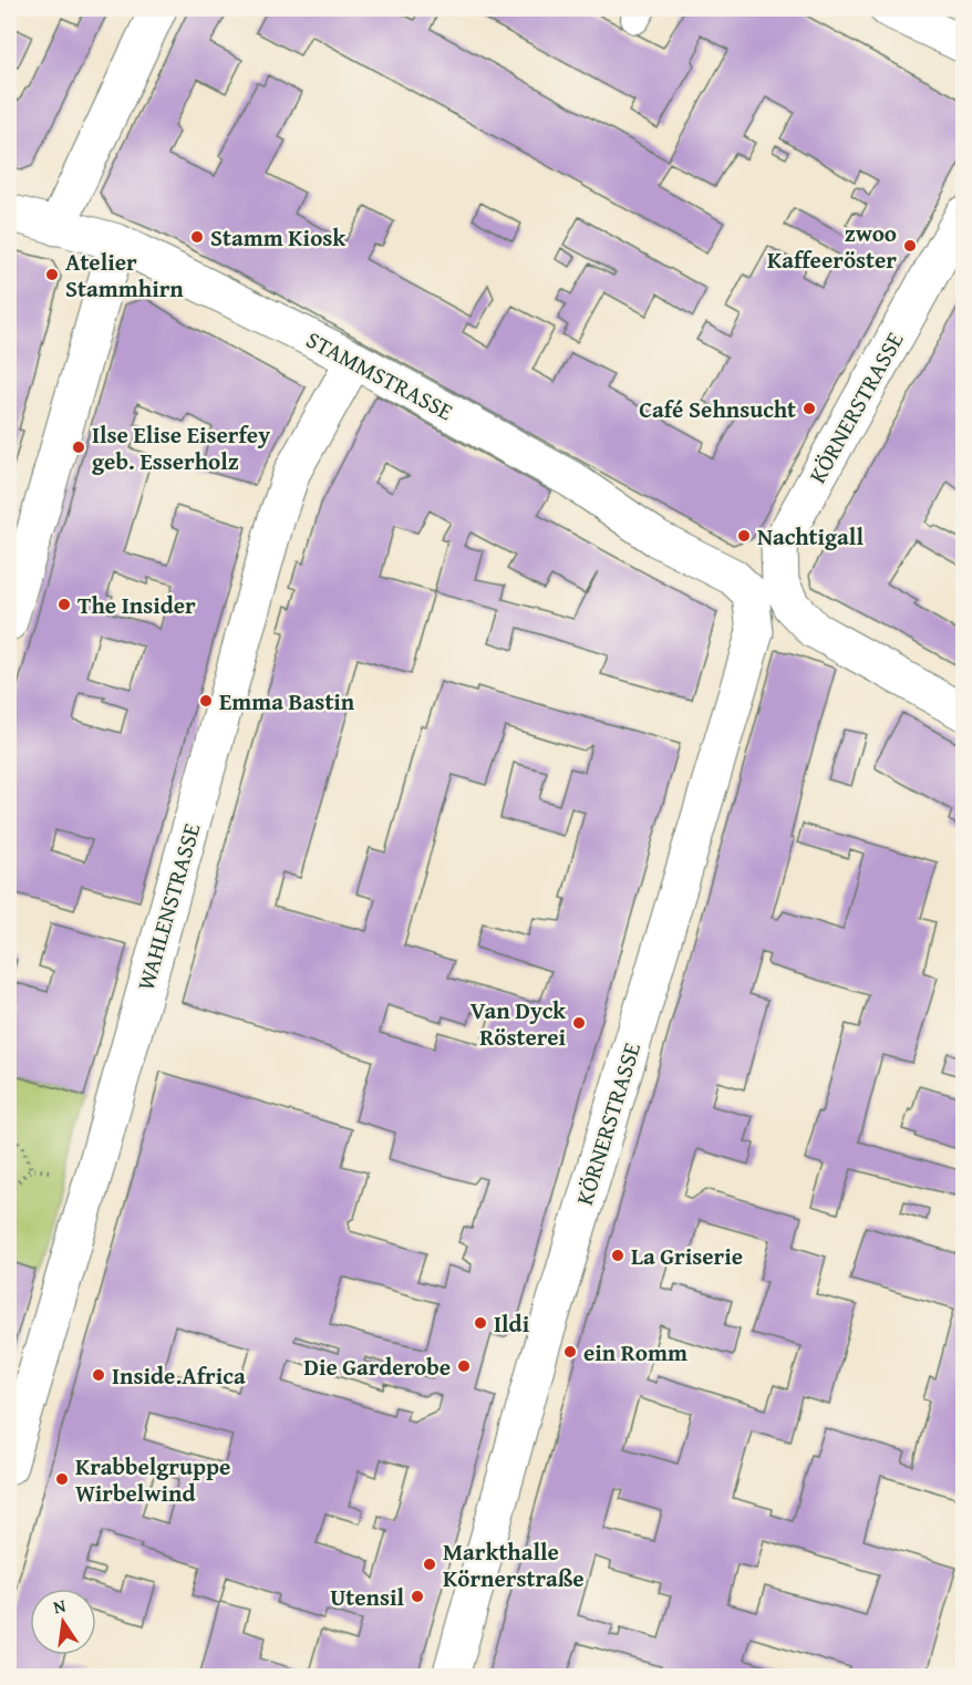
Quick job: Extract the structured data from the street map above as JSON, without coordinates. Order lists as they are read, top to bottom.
{
  "streets": {
    "street": ["STAMMSTRASSE", "KÖRNERSTRASSE", "WAHLENSTRASSE"]
  },
  "crossings": [
    ["STAMMSTRASSE", "KÖRNERSTRASSE"],
    ["STAMMSTRASSE", "WAHLENSTRASSE"]
  ],
  "places": [
    "Stamm Kiosk",
    "zwoo Kaffeeröster",
    "Atelier Stammhirn",
    "Café Sehnsucht",
    "Ilse Elise Eiserfey geb. Esserholz",
    "Nachtigall",
    "The Insider",
    "Emma Bastin",
    "Van Dyck Rösterei",
    "La Griserie",
    "Ildi",
    "ein Romm",
    "Die Garderobe",
    "Inside.Africa",
    "Krabbelgruppe Wirbelwind",
    "Markthalle Körnerstraße",
    "Utensil"
  ],
  "north": "top"
}
